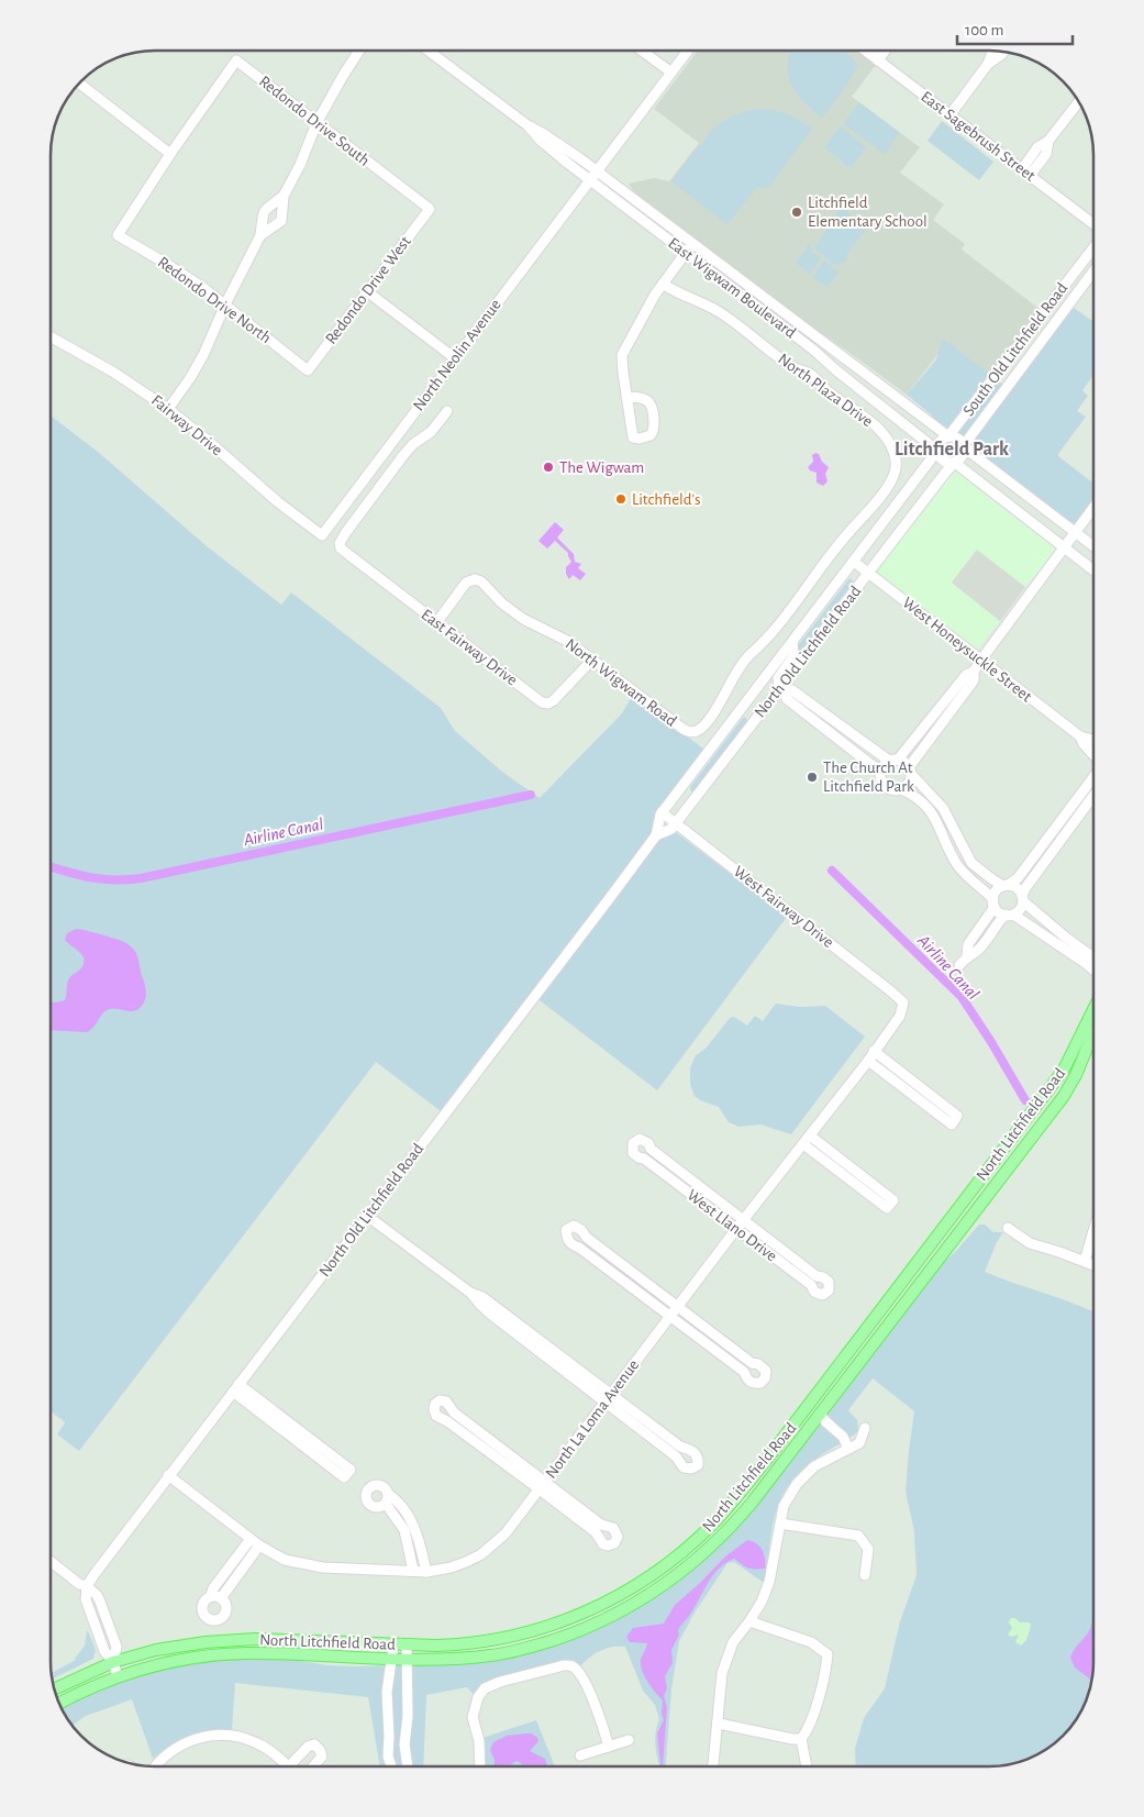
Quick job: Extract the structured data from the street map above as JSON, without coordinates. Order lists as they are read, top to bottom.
{
  "streets": {
    "main road": ["North Litchfield Road"],
    "street": [
      "Redondo Drive South",
      "East Sagebrush Street",
      "East Wigwam Boulevard",
      "Redondo Drive West",
      "Redondo Drive North",
      "South Old Litchfield Road",
      "North Neolin Avenue",
      "North Plaza Drive",
      "Fairway Drive",
      "East Fairway Drive",
      "West Honeysuckle Street",
      "North Old Litchfield Road",
      "North Wigwam Road",
      "West Fairway Drive",
      "West Llano Drive",
      "North La Loma Avenue"
    ]
  },
  "crossings": [
    ["Redondo Drive South", "Redondo Drive West"],
    ["Redondo Drive South", "Redondo Drive North"],
    ["East Wigwam Boulevard", "South Old Litchfield Road"],
    ["East Wigwam Boulevard", "North Neolin Avenue"],
    ["East Wigwam Boulevard", "North Old Litchfield Road"],
    ["Redondo Drive West", "Redondo Drive North"],
    ["South Old Litchfield Road", "North Old Litchfield Road"],
    ["North Neolin Avenue", "Fairway Drive"],
    ["North Plaza Drive", "North Wigwam Road"],
    ["East Fairway Drive", "North Wigwam Road"],
    ["West Honeysuckle Street", "North Old Litchfield Road"],
    ["North Old Litchfield Road", "West Fairway Drive"],
    ["North Old Litchfield Road", "North La Loma Avenue"],
    ["West Fairway Drive", "North La Loma Avenue"],
    ["West Llano Drive", "North La Loma Avenue"]
  ],
  "districts": ["Litchfield Park"],
  "water": ["Airline Canal"],
  "places": [
    "Litchfield Elementary School",
    "The Wigwam",
    "Litchfield's",
    "The Church At Litchfield Park"
  ],
  "scale_bar": "100 m"
}
